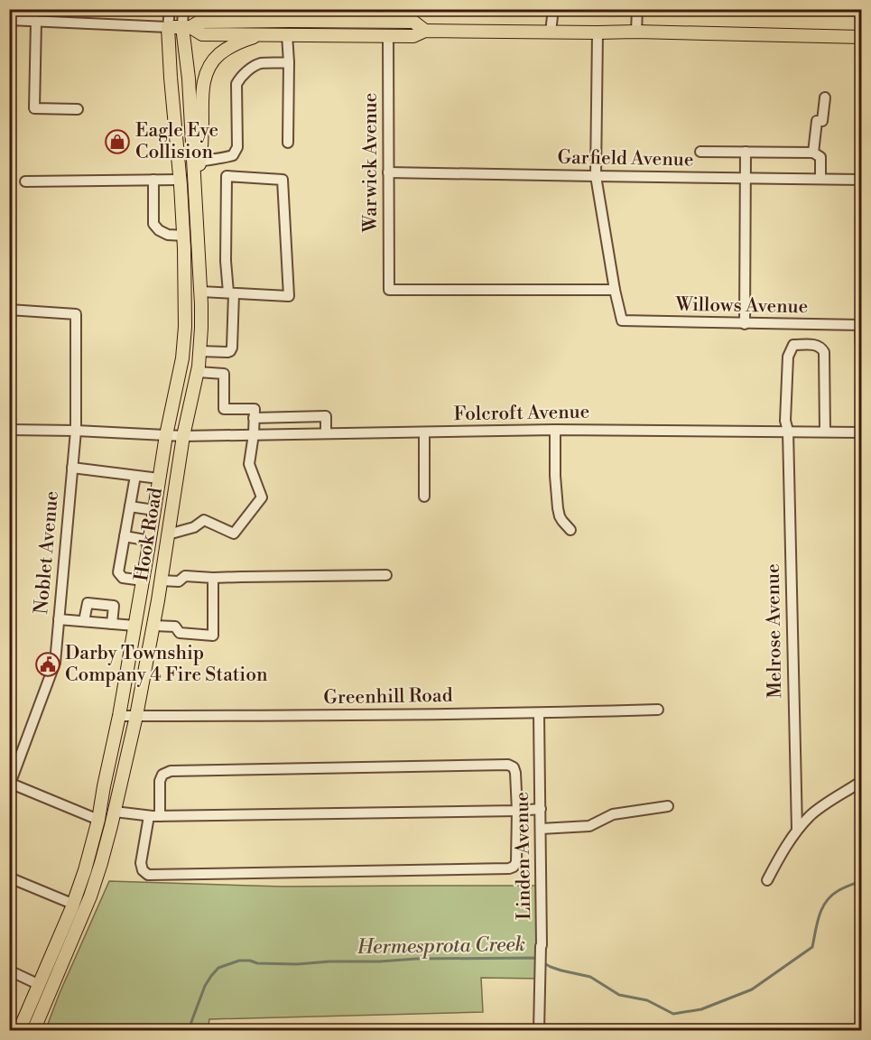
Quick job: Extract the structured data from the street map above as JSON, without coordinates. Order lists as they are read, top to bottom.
{
  "streets": {
    "main road": ["Hook Road"],
    "street": [
      "Garfield Avenue",
      "Warwick Avenue",
      "Willows Avenue",
      "Folcroft Avenue",
      "Noblet Avenue",
      "Melrose Avenue",
      "Greenhill Road",
      "Linden Avenue"
    ]
  },
  "crossings": [
    ["Garfield Avenue", "Warwick Avenue"],
    ["Warwick Avenue", "Willows Avenue"],
    ["Folcroft Avenue", "Hook Road"],
    ["Folcroft Avenue", "Noblet Avenue"],
    ["Folcroft Avenue", "Melrose Avenue"],
    ["Hook Road", "Greenhill Road"],
    ["Greenhill Road", "Linden Avenue"]
  ],
  "water": ["Hermesprota Creek"],
  "places": {
    "shop": ["Eagle Eye Collision"],
    "public building": ["Darby Township Company 4 Fire Station"]
  }
}
